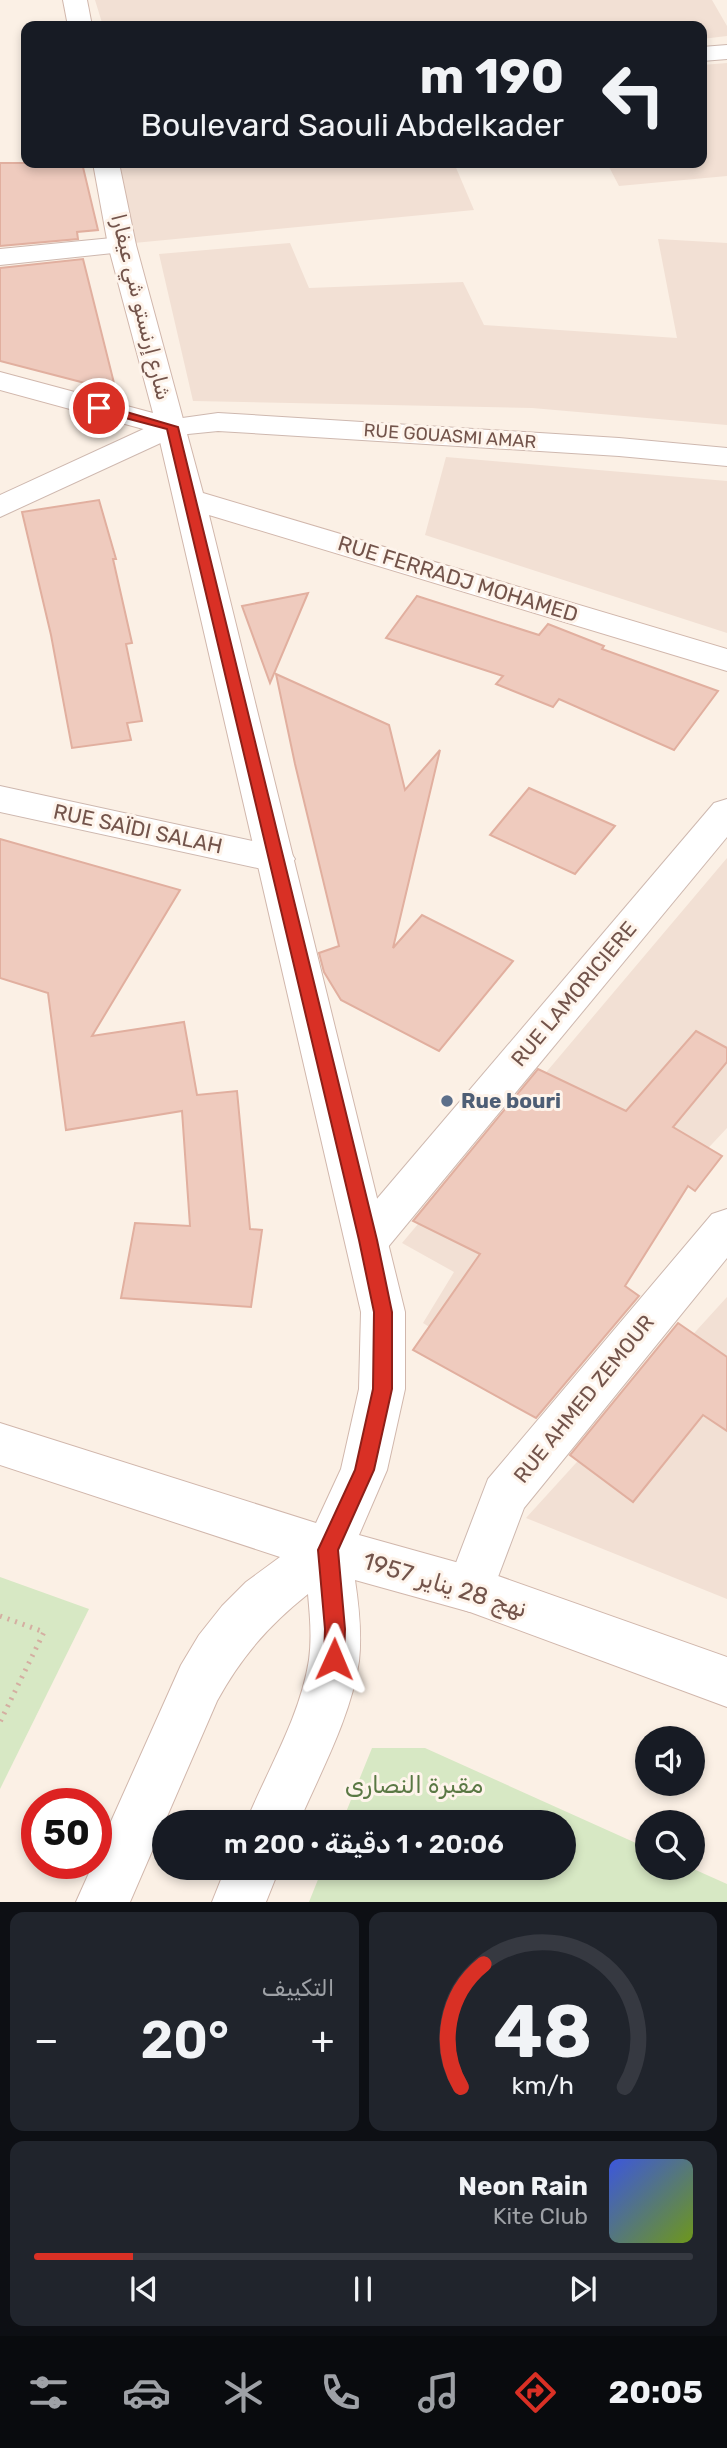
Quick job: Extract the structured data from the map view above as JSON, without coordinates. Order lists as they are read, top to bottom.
{
  "streets": {
    "street": [
      "شارع إرنستو شي عيفارا",
      "RUE GOUASMI AMAR",
      "RUE FERRADJ MOHAMED",
      "RUE SAÏDI SALAH",
      "RUE LAMORICIERE",
      "RUE AHMED ZEMOUR",
      "نهج 28 يناير 1957"
    ]
  },
  "crossings": [
    ["شارع إرنستو شي عيفارا", "RUE GOUASMI AMAR"],
    ["شارع إرنستو شي عيفارا", "RUE FERRADJ MOHAMED"],
    ["شارع إرنستو شي عيفارا", "RUE SAÏDI SALAH"],
    ["شارع إرنستو شي عيفارا", "RUE LAMORICIERE"],
    ["شارع إرنستو شي عيفارا", "نهج 28 يناير 1957"],
    ["RUE AHMED ZEMOUR", "نهج 28 يناير 1957"]
  ],
  "parks": ["مقبرة النصارى"],
  "places": ["Rue bouri"],
  "page": {
    "turn": ["190 m", "Boulevard Saouli Abdelkader"],
    "limit": "50",
    "trip": "20:06 · 1 دقيقة · 200 m",
    "tile": "التكييف",
    "heat": ["−", "20°", "+"],
    "song": ["Neon Rain", "Kite Club"],
    "tabs": "20:05",
    "gauge": ["48", "km/h"]
  }
}
